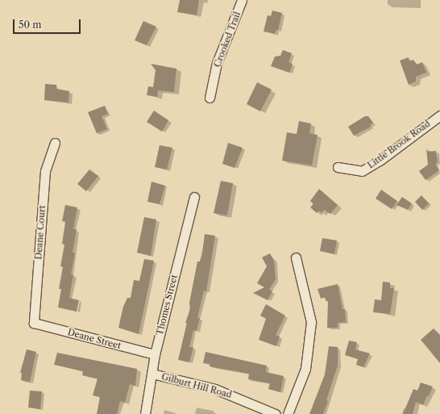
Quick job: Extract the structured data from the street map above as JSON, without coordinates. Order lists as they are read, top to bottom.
{
  "streets": {
    "street": [
      "Crooked Trail",
      "Little Brook Road",
      "Deane Court",
      "Thomes Street",
      "Deane Street",
      "Gilburt Hill Road"
    ]
  },
  "crossings": [
    ["Deane Court", "Deane Street"],
    ["Thomes Street", "Deane Street"],
    ["Thomes Street", "Gilburt Hill Road"]
  ],
  "scale_bar": "50 m"
}
